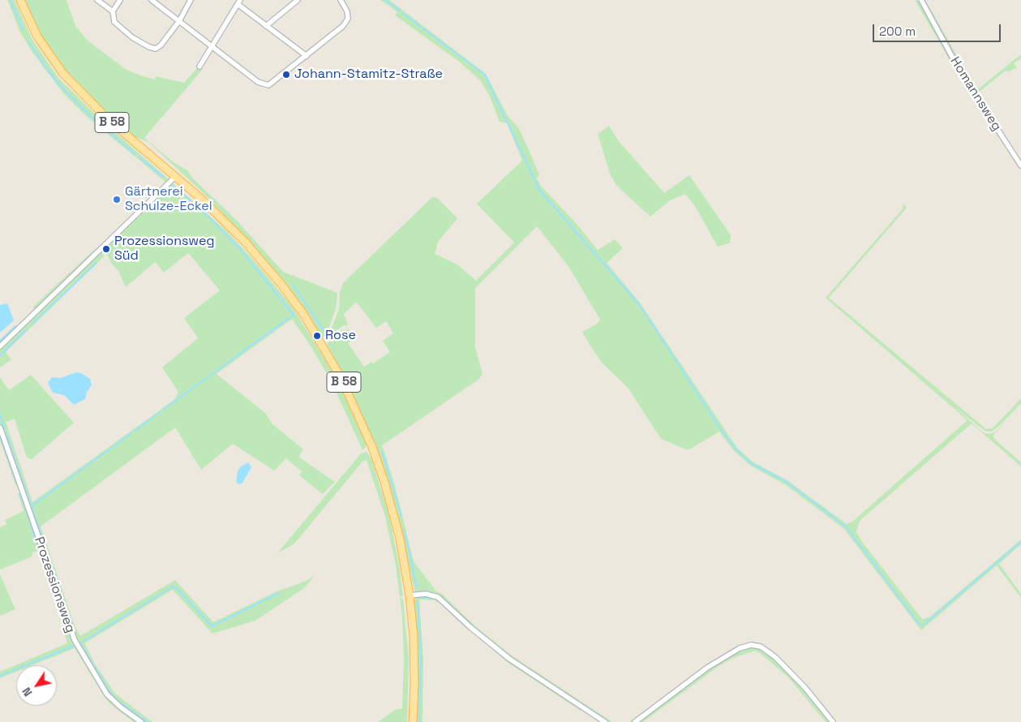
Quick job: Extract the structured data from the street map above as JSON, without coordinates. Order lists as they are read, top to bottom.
{
  "streets": {
    "main road": ["B 58"],
    "street": ["Homannsweg", "Prozessionsweg"]
  },
  "places": [
    "Johann-Stamitz-Straße",
    "Gärtnerei Schulze-Eckel",
    "Prozessionsweg Süd",
    "Rose"
  ],
  "scale_bar": "200 m",
  "north": "bottom left"
}
